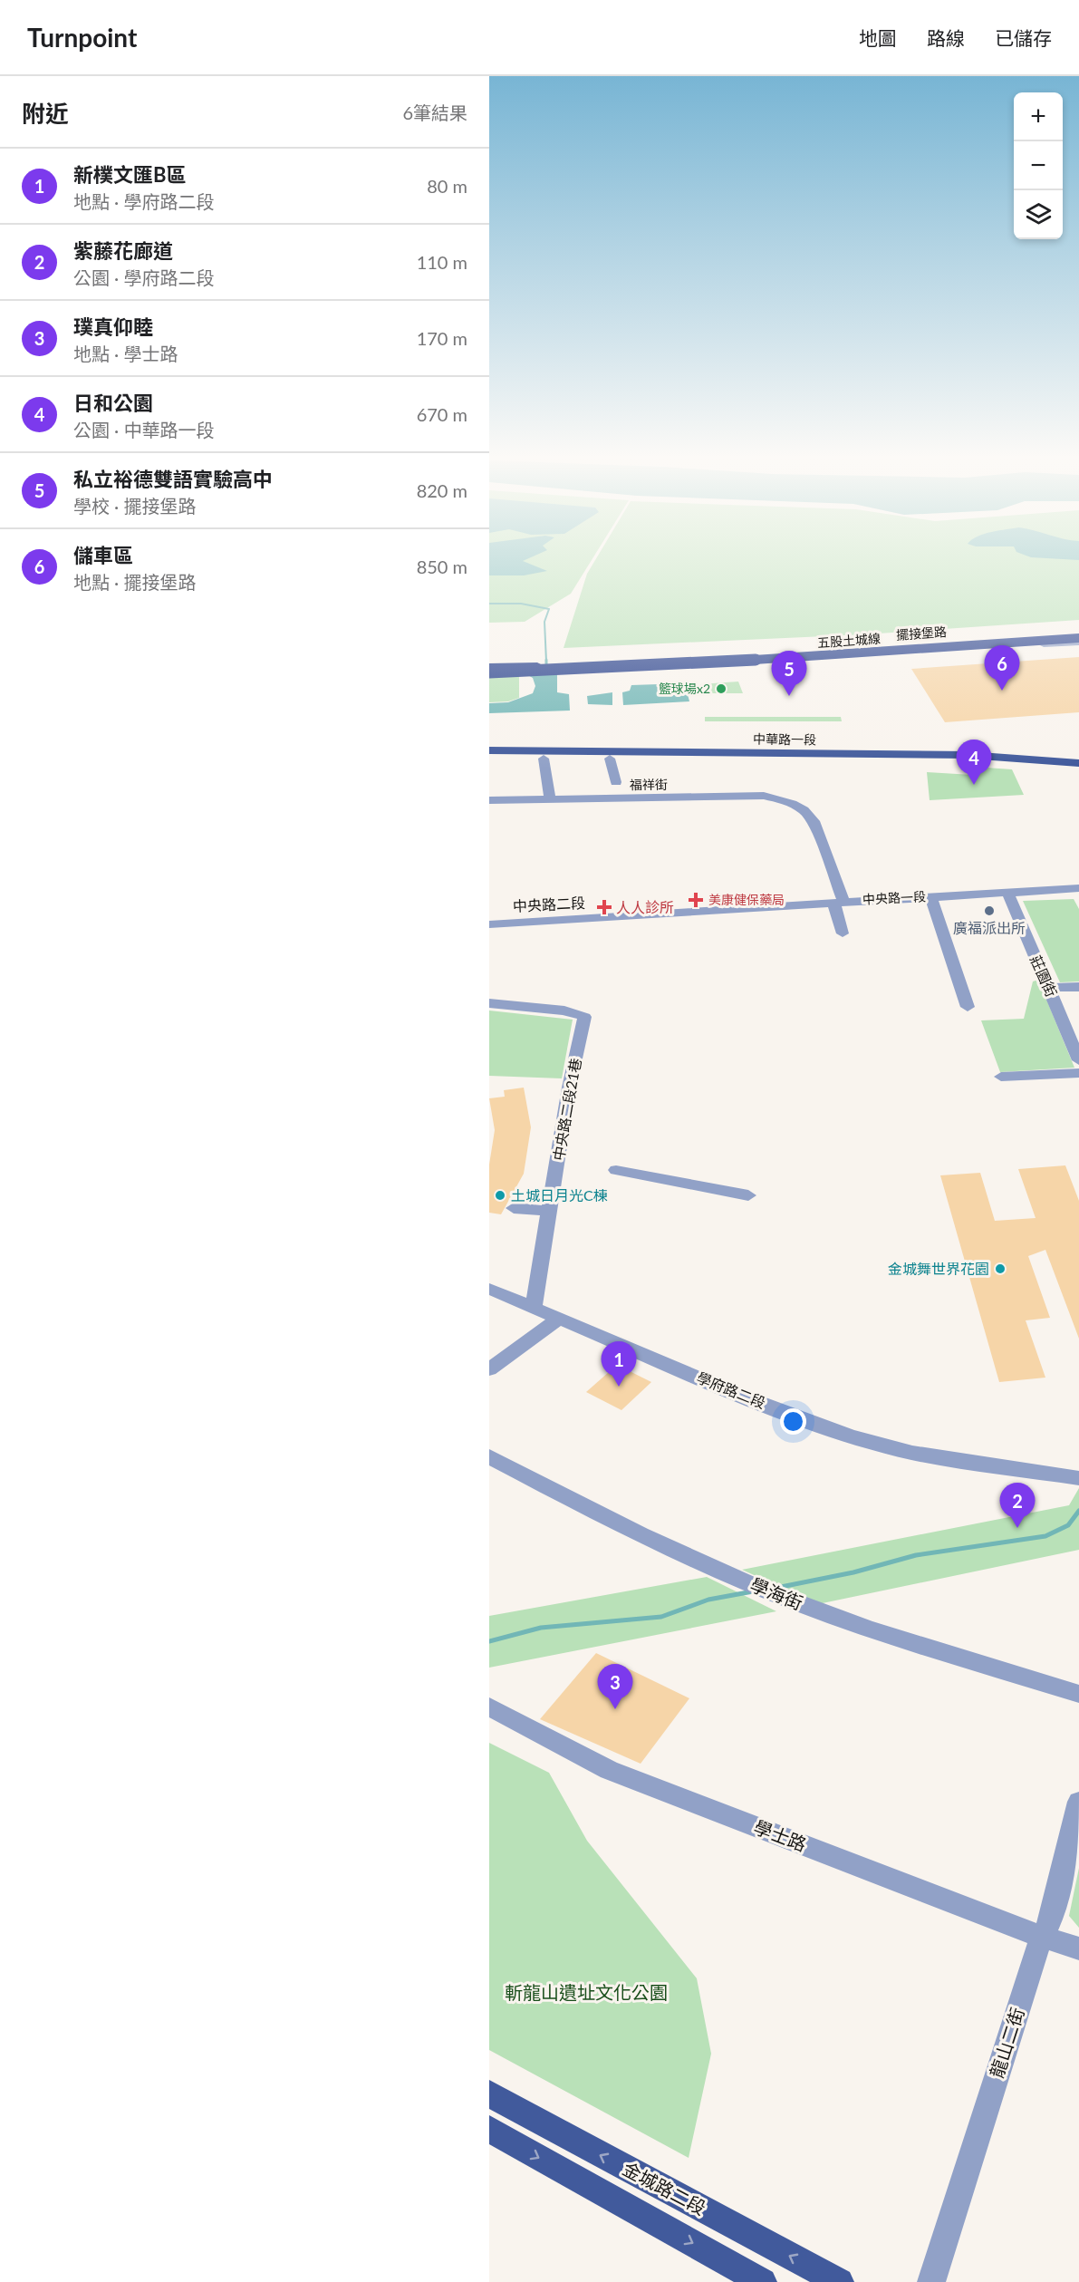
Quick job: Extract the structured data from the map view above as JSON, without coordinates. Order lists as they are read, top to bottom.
{
  "streets": {
    "highway": ["五股土城線"],
    "main road": ["中華路一段", "金城路二段"],
    "street": [
      "擺接堡路",
      "福祥街",
      "中央路一段",
      "中央路二段",
      "莊園街",
      "中央路二段21巷",
      "學府路二段",
      "學海街",
      "學士路",
      "龍山二街"
    ]
  },
  "crossings": [
    ["擺接堡路", "五股土城線"],
    ["福祥街", "中央路一段"],
    ["中央路一段", "中央路二段"],
    ["中央路一段", "莊園街"],
    ["中央路二段21巷", "學府路二段"],
    ["學士路", "龍山二街"]
  ],
  "parks": ["斬龍山遺址文化公園"],
  "places": {
    "other": [
      "籃球場x2",
      "廣福派出所",
      "土城日月光C棟",
      "金城舞世界花園"
    ],
    "health": ["美康健保藥局", "人人診所"]
  },
  "page": {
    "header": "Turnpoint",
    "nav": ["地圖", "路線", "已儲存"],
    "heading": ["附近", "6筆結果"],
    "map_buttons": ["+", "−"],
    "list": [
      {
        "mark": "1",
        "name": "新樸文匯B區",
        "note": "地點 · 學府路二段",
        "value": "80 m"
      },
      {
        "mark": "2",
        "name": "紫藤花廊道",
        "note": "公園 · 學府路二段",
        "value": "110 m"
      },
      {
        "mark": "3",
        "name": "璞真仰睦",
        "note": "地點 · 學士路",
        "value": "170 m"
      },
      {
        "mark": "4",
        "name": "日和公園",
        "note": "公園 · 中華路一段",
        "value": "670 m"
      },
      {
        "mark": "5",
        "name": "私立裕德雙語實驗高中",
        "note": "學校 · 擺接堡路",
        "value": "820 m"
      },
      {
        "mark": "6",
        "name": "儲車區",
        "note": "地點 · 擺接堡路",
        "value": "850 m"
      }
    ],
    "pins": [
      "6",
      "5",
      "4",
      "1",
      "2",
      "3"
    ]
  }
}
